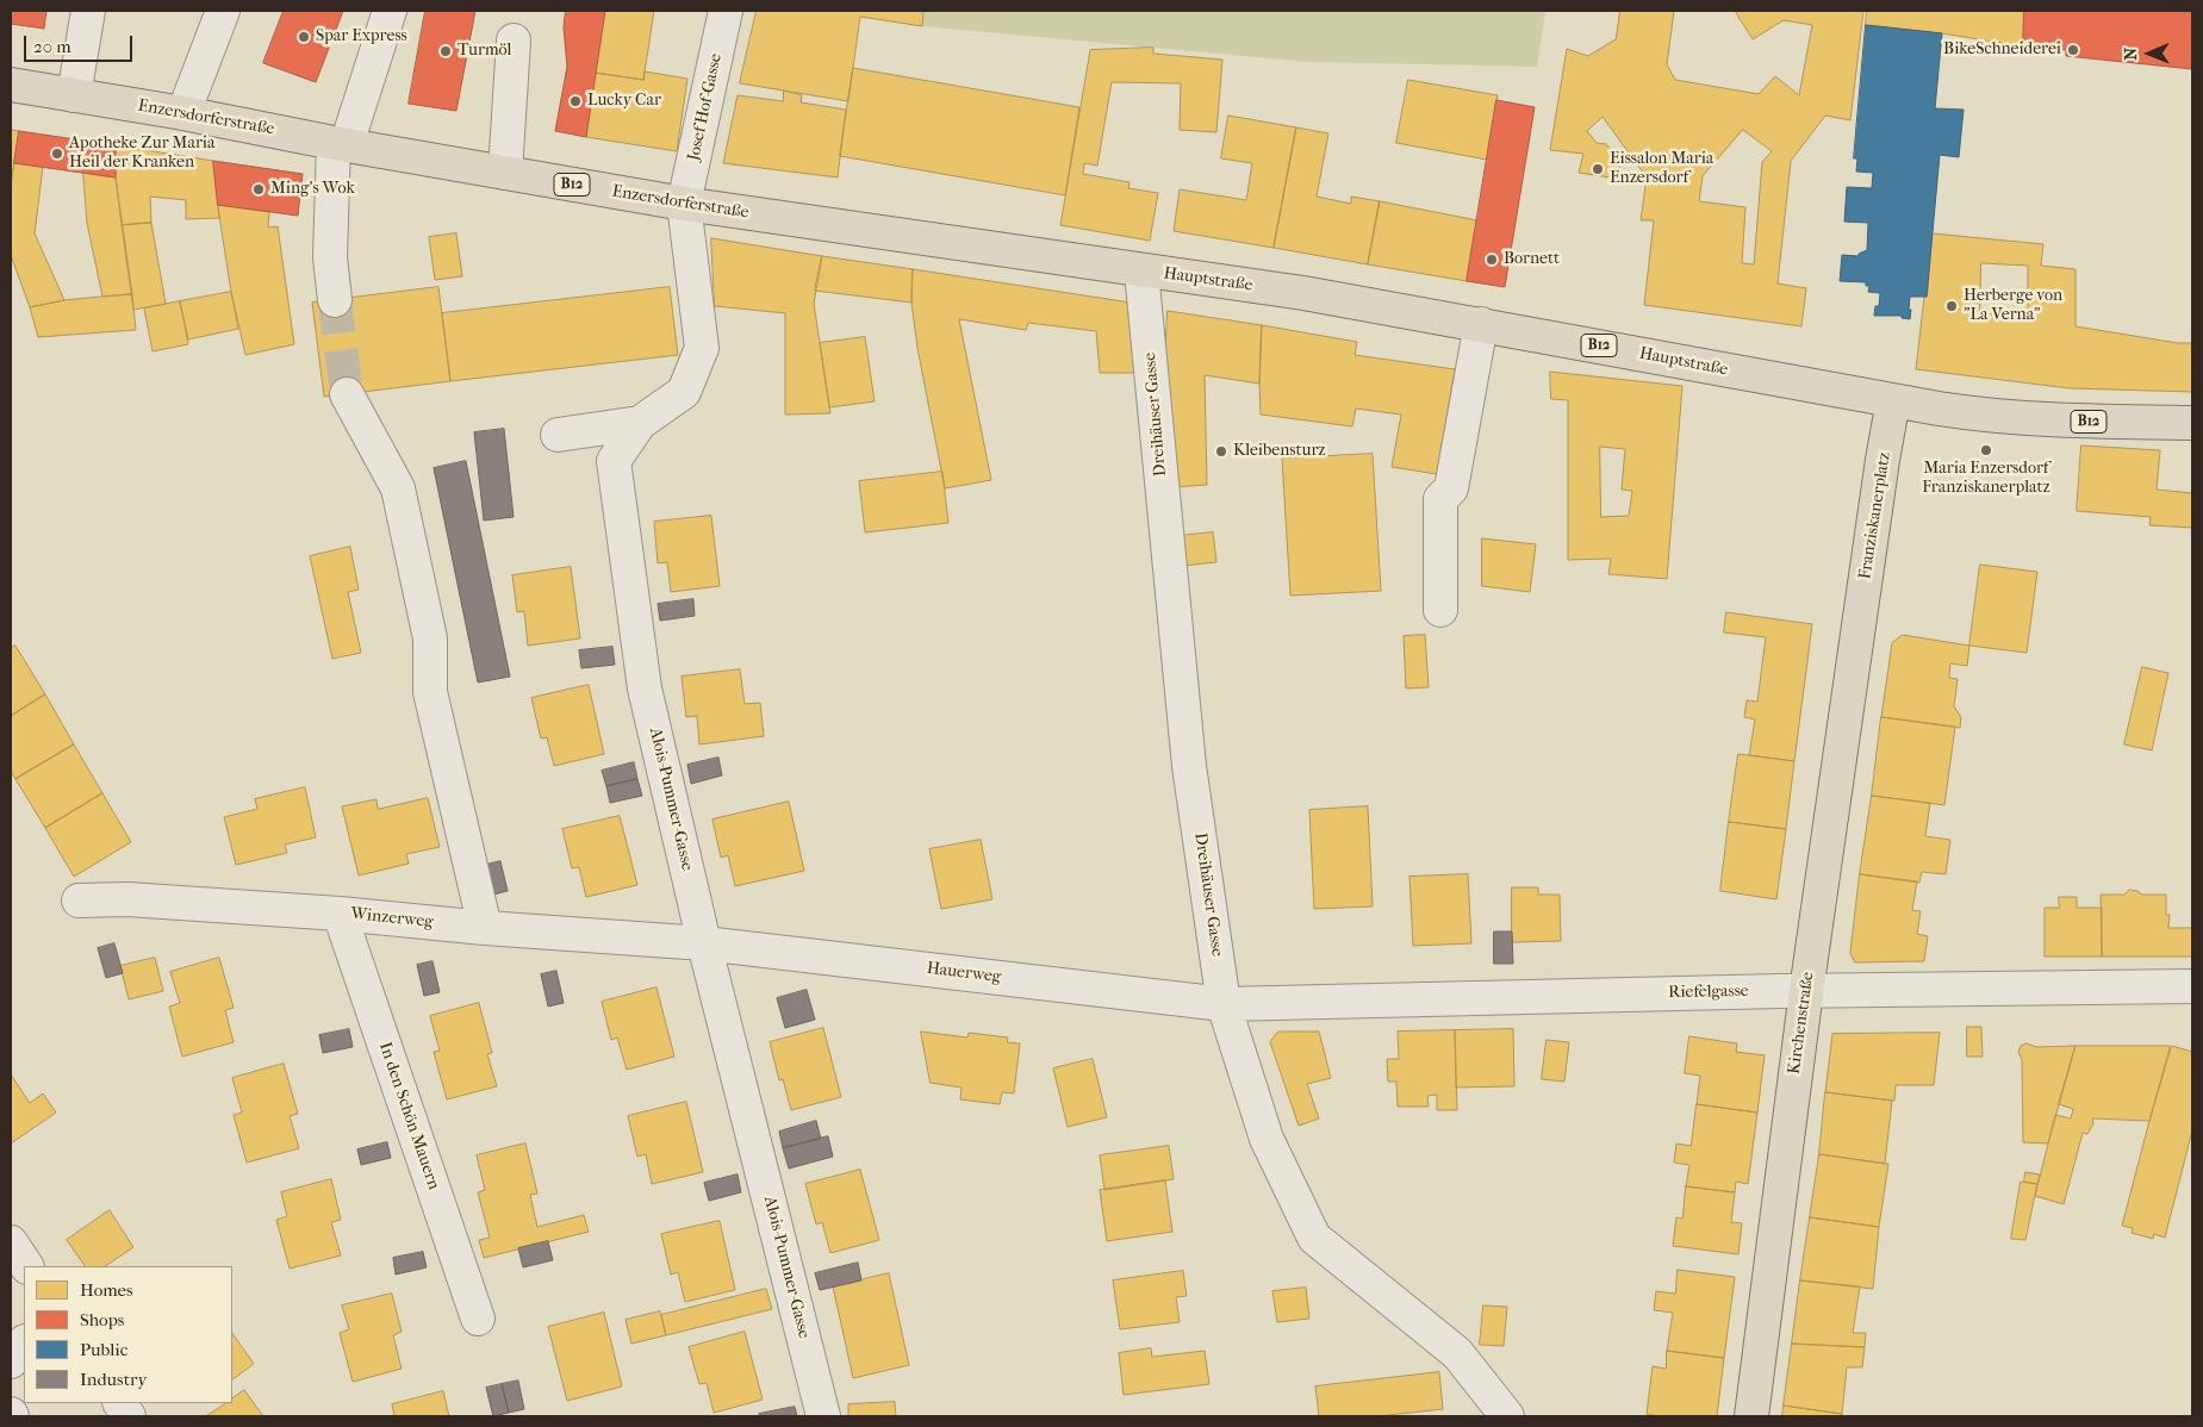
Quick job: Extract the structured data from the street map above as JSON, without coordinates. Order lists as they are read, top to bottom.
{
  "streets": {
    "main road": [
      "Enzersdorferstraße",
      "B12",
      "Hauptstraße",
      "Franziskanerplatz",
      "Kirchenstraße"
    ],
    "street": [
      "Josef Hof-Gasse",
      "Dreihäuser Gasse",
      "Alois-Pummer-Gasse",
      "Winzerweg",
      "Hauerweg",
      "Riefelgasse",
      "In den Schön Mauern"
    ]
  },
  "crossings": [
    ["Josef Hof-Gasse", "Enzersdorferstraße"],
    ["Josef Hof-Gasse", "Alois-Pummer-Gasse"],
    ["Enzersdorferstraße", "Hauptstraße"],
    ["Enzersdorferstraße", "Dreihäuser Gasse"],
    ["Enzersdorferstraße", "Alois-Pummer-Gasse"],
    ["Hauptstraße", "Dreihäuser Gasse"],
    ["Hauptstraße", "Franziskanerplatz"],
    ["Dreihäuser Gasse", "Hauerweg"],
    ["Dreihäuser Gasse", "Riefelgasse"],
    ["Franziskanerplatz", "Kirchenstraße"],
    ["Alois-Pummer-Gasse", "Winzerweg"],
    ["Alois-Pummer-Gasse", "Hauerweg"],
    ["Winzerweg", "Hauerweg"],
    ["Winzerweg", "In den Schön Mauern"],
    ["Hauerweg", "Riefelgasse"],
    ["Riefelgasse", "Kirchenstraße"]
  ],
  "places": [
    "Spar Express",
    "BikeSchneiderei",
    "Turmöl",
    "Lucky Car",
    "Apotheke Zur Maria Heil der Kranken",
    "Eissalon Maria Enzersdorf",
    "Ming's Wok",
    "Bornett",
    "Herberge von \"La Verna\"",
    "Maria Enzersdorf Franziskanerplatz",
    "Kleibensturz"
  ],
  "legend": [
    "Homes",
    "Shops",
    "Public",
    "Industry"
  ],
  "scale_bar": "20 m",
  "north": "left"
}
